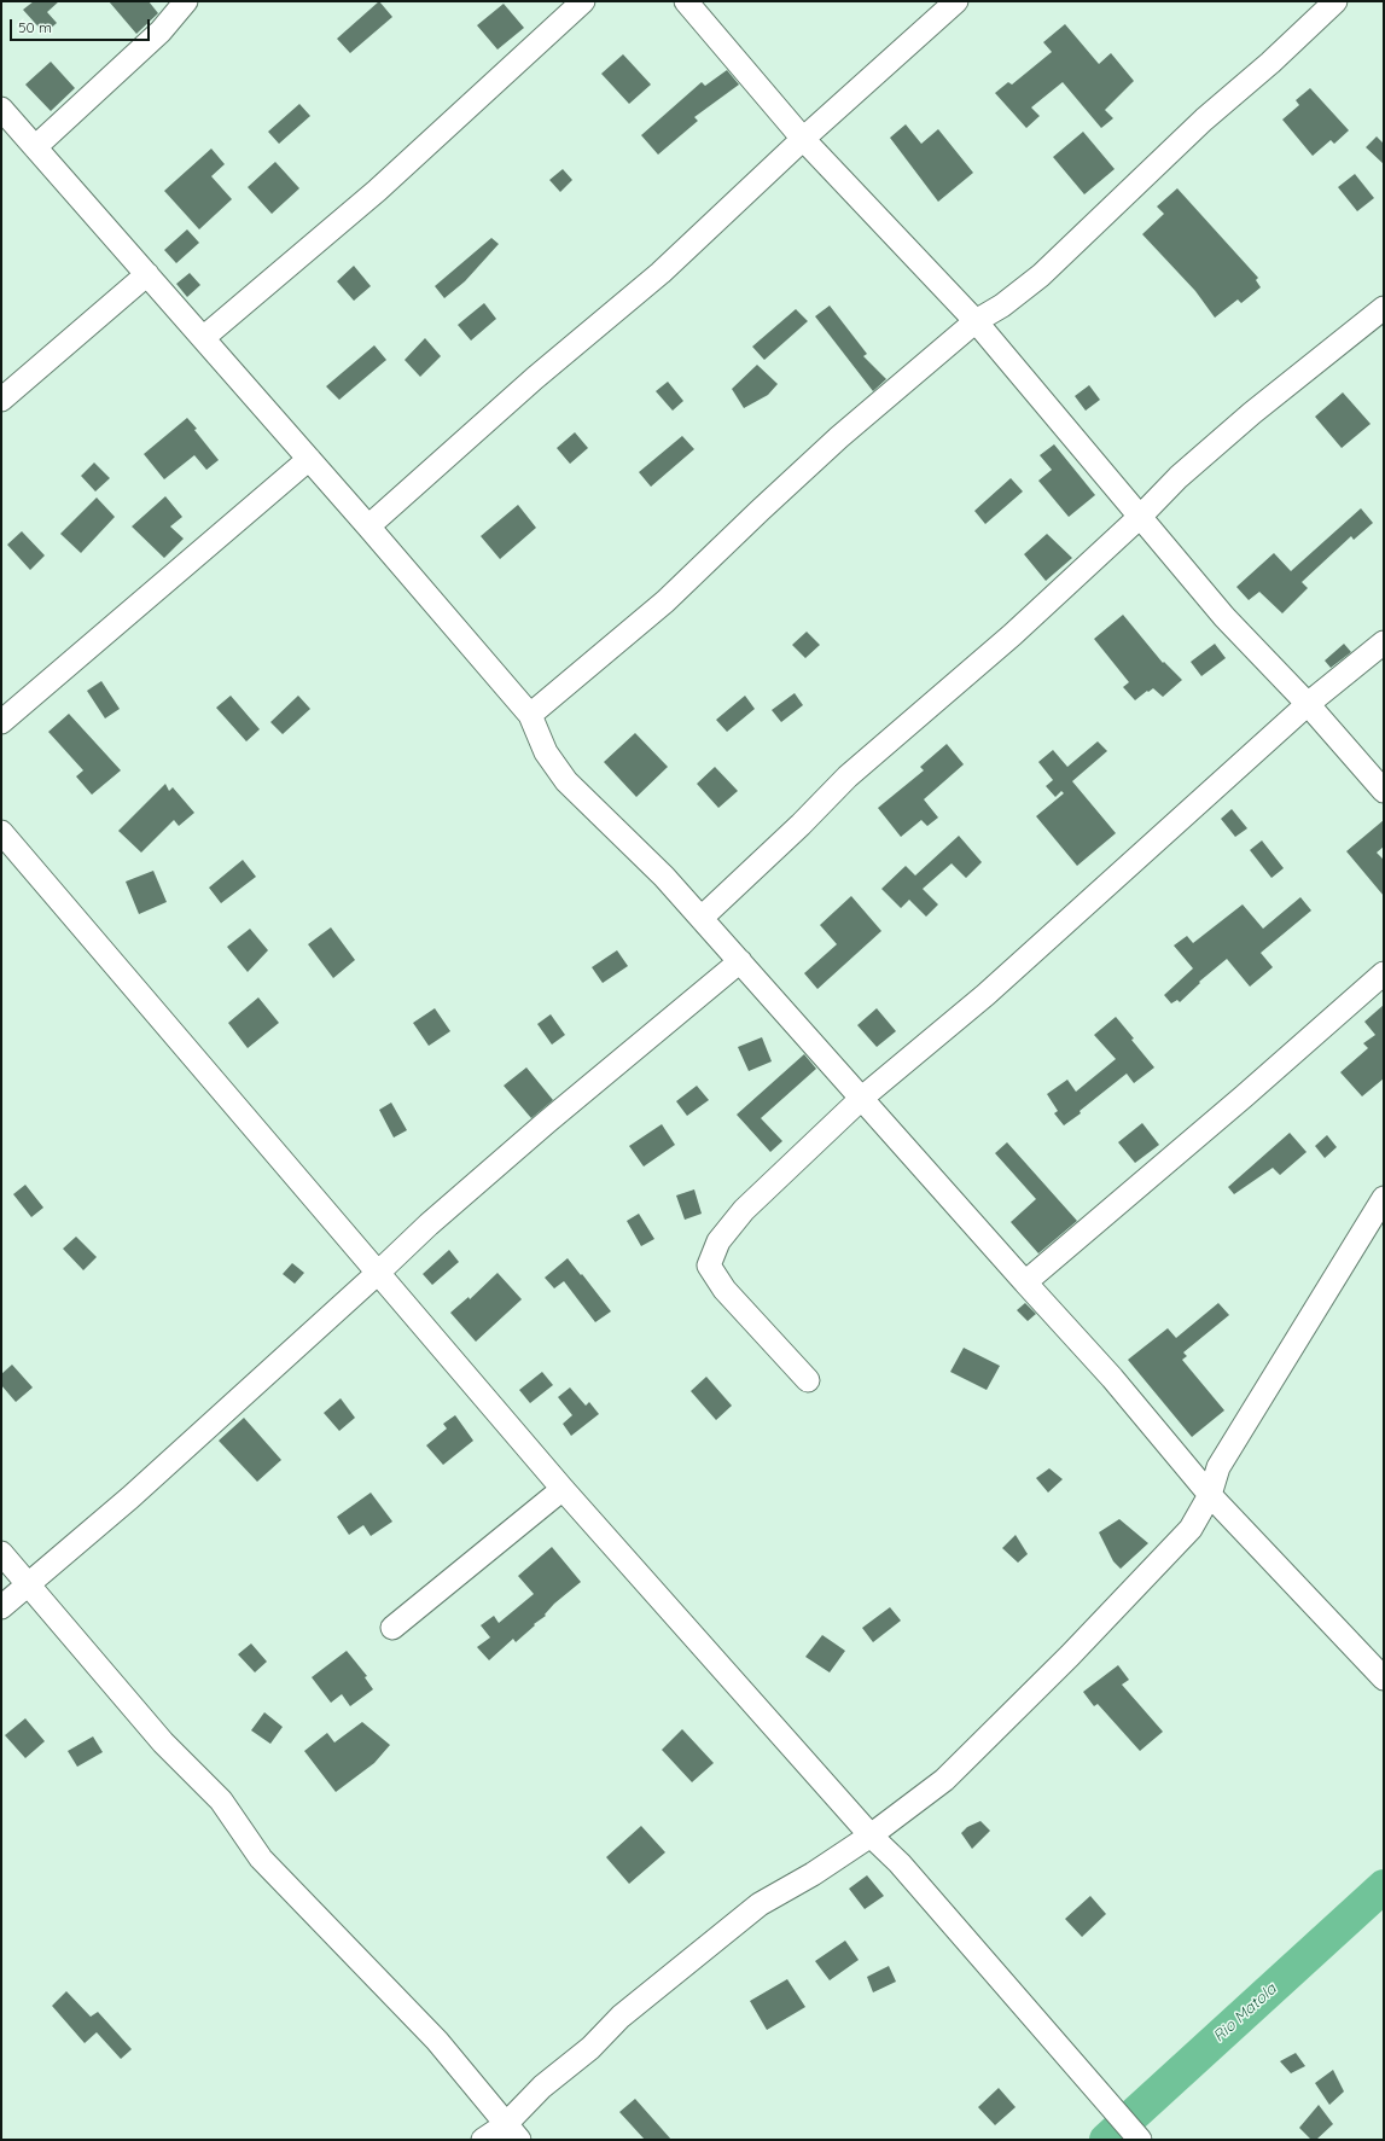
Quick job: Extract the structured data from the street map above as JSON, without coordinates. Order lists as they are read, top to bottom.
{
  "water": ["Rio Matola"],
  "scale_bar": "50 m"
}
